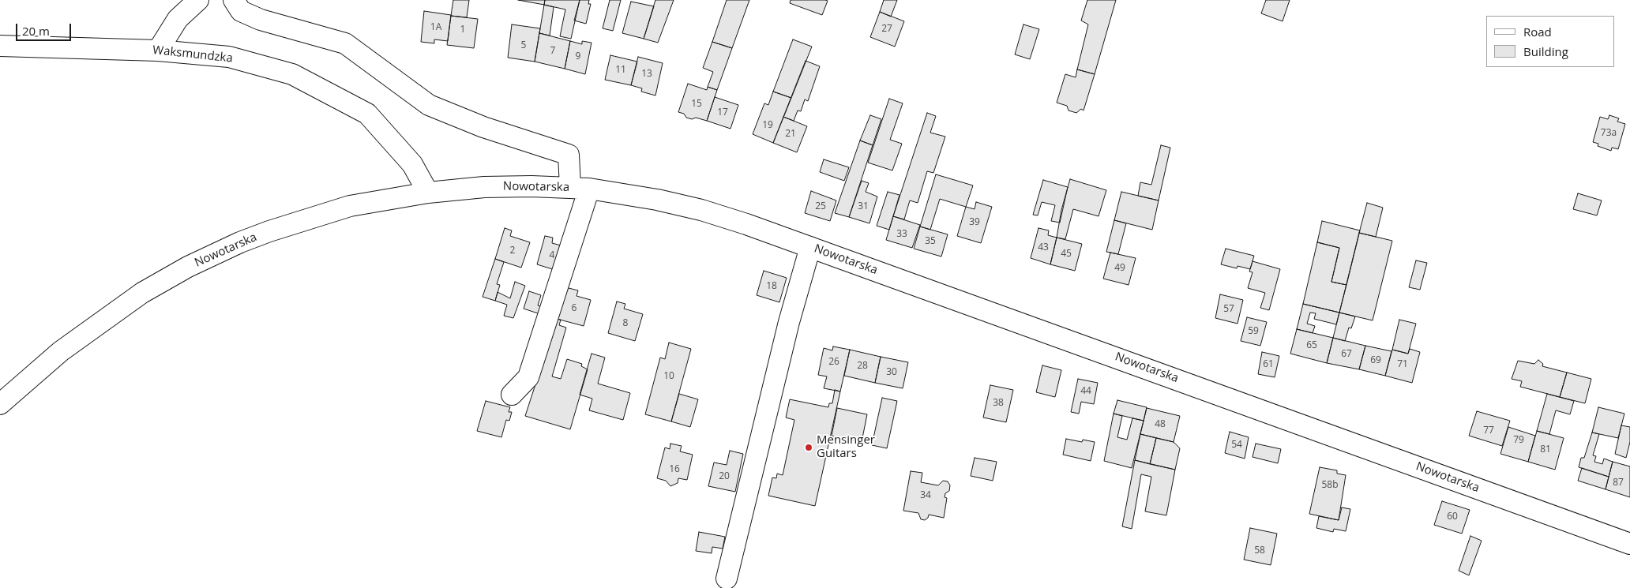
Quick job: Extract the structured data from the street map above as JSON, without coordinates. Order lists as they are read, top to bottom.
{
  "streets": {
    "street": ["Waksmundzka", "Nowotarska"]
  },
  "crossings": [
    ["Waksmundzka", "Nowotarska"]
  ],
  "places": ["Mensinger Guitars"],
  "house_numbers": [
    "1A",
    "27",
    "1",
    "5",
    "7",
    "9",
    "11",
    "13",
    "15",
    "17",
    "19",
    "73a",
    "21",
    "25",
    "31",
    "39",
    "33",
    "35",
    "43",
    "2",
    "45",
    "4",
    "49",
    "18",
    "6",
    "57",
    "8",
    "59",
    "65",
    "67",
    "69",
    "26",
    "61",
    "71",
    "28",
    "30",
    "10",
    "44",
    "38",
    "48",
    "77",
    "79",
    "54",
    "81",
    "16",
    "20",
    "87",
    "58b",
    "34",
    "60",
    "58"
  ],
  "legend": ["Road", "Building"],
  "scale_bar": "20 m"
}
